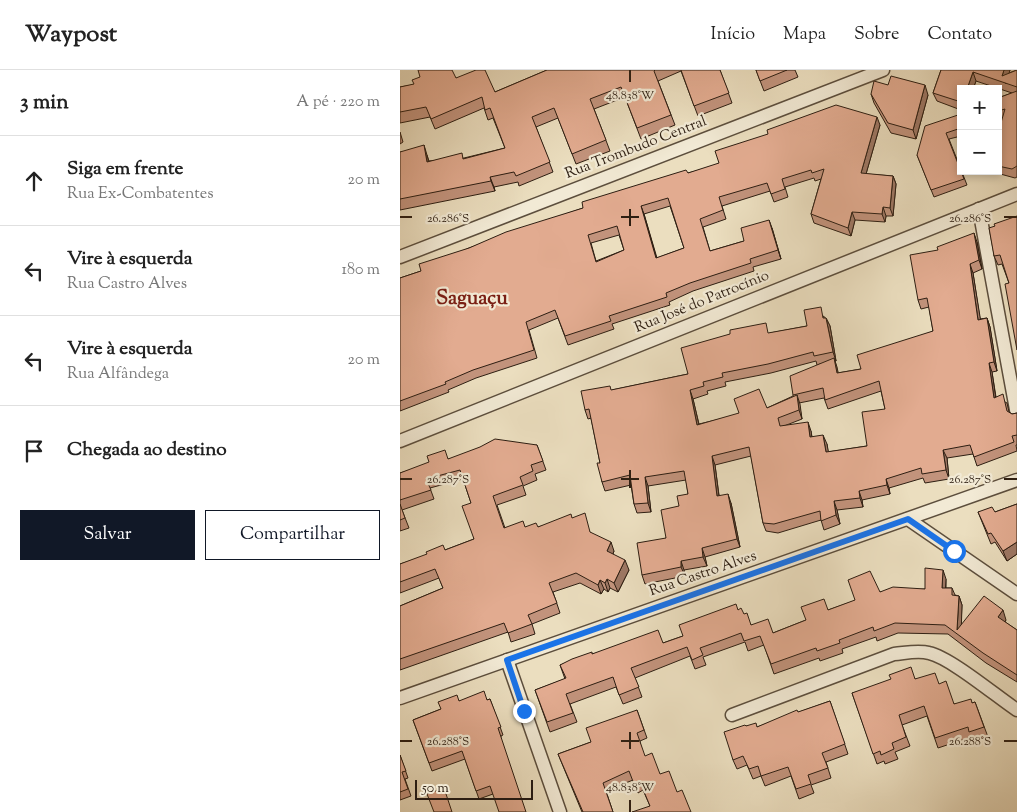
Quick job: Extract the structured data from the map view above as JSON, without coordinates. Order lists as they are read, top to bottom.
{
  "streets": {
    "street": ["Rua Trombudo Central", "Rua José do Patrocínio", "Rua Castro Alves"]
  },
  "districts": ["Saguaçu"],
  "scale_bar": "50 m",
  "page": {
    "header": "Waypost",
    "nav": [
      "Início",
      "Mapa",
      "Sobre",
      "Contato"
    ],
    "heading": ["3 min", "A pé · 220 m"],
    "map_buttons": ["+", "−"],
    "list": [
      ["Siga em frente", "Rua Ex-Combatentes", "20 m"],
      ["Vire à esquerda", "Rua Castro Alves", "180 m"],
      ["Vire à esquerda", "Rua Alfândega", "20 m"],
      "Chegada ao destino"
    ],
    "buttons": ["Salvar", "Compartilhar"],
    "scale": "50 m"
  },
  "coordinates": [
    "48.838°W",
    "26.286°S",
    "26.287°S",
    "26.288°S"
  ]
}
